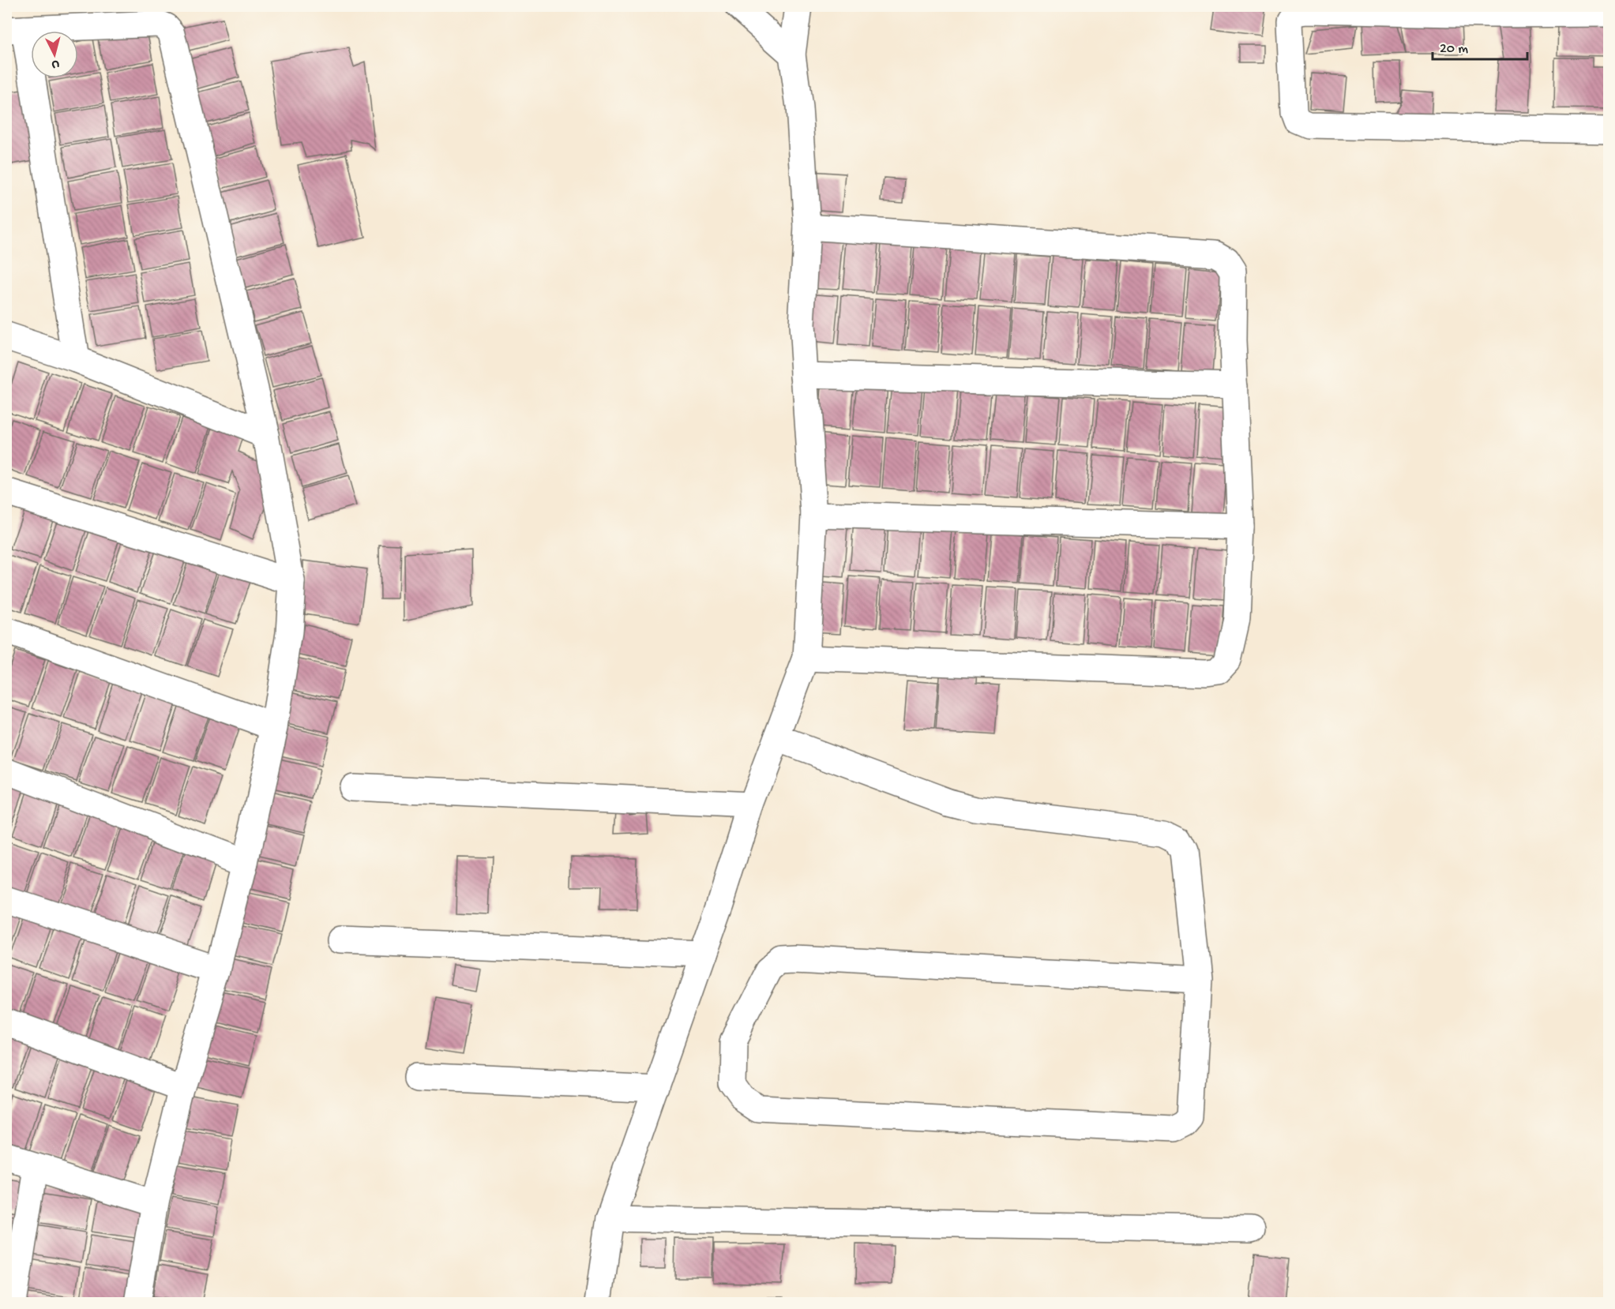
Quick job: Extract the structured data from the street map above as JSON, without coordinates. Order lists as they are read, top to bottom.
{
  "scale_bar": "20 m",
  "north": "bottom"
}
